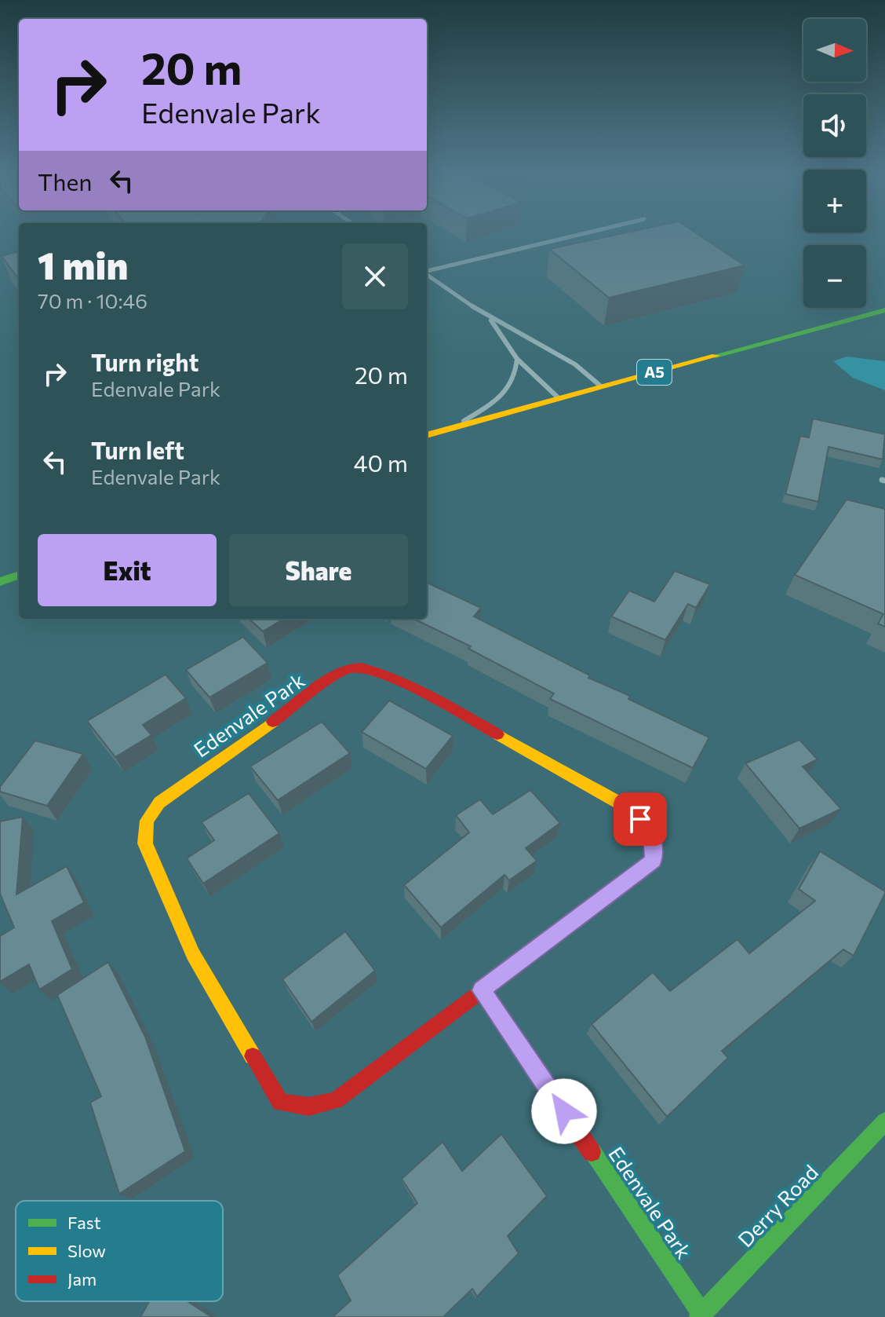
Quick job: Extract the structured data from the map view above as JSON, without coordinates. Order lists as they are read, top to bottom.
{
  "streets": {
    "main road": ["A5", "Edenvale Park", "Derry Road"]
  },
  "crossings": [
    ["Edenvale Park", "Derry Road"]
  ],
  "legend": ["Fast", "Slow", "Jam"],
  "north": "right",
  "page": {
    "map_buttons": ["+", "−"],
    "turn": ["20 m", "Edenvale Park"],
    "then": "Then",
    "heading": ["1 min", "70 m · 10:46"],
    "list": [
      {
        "name": "Turn right",
        "note": "Edenvale Park",
        "value": "20 m"
      },
      {
        "name": "Turn left",
        "note": "Edenvale Park",
        "value": "40 m"
      }
    ],
    "buttons": ["Exit", "Share"]
  }
}
